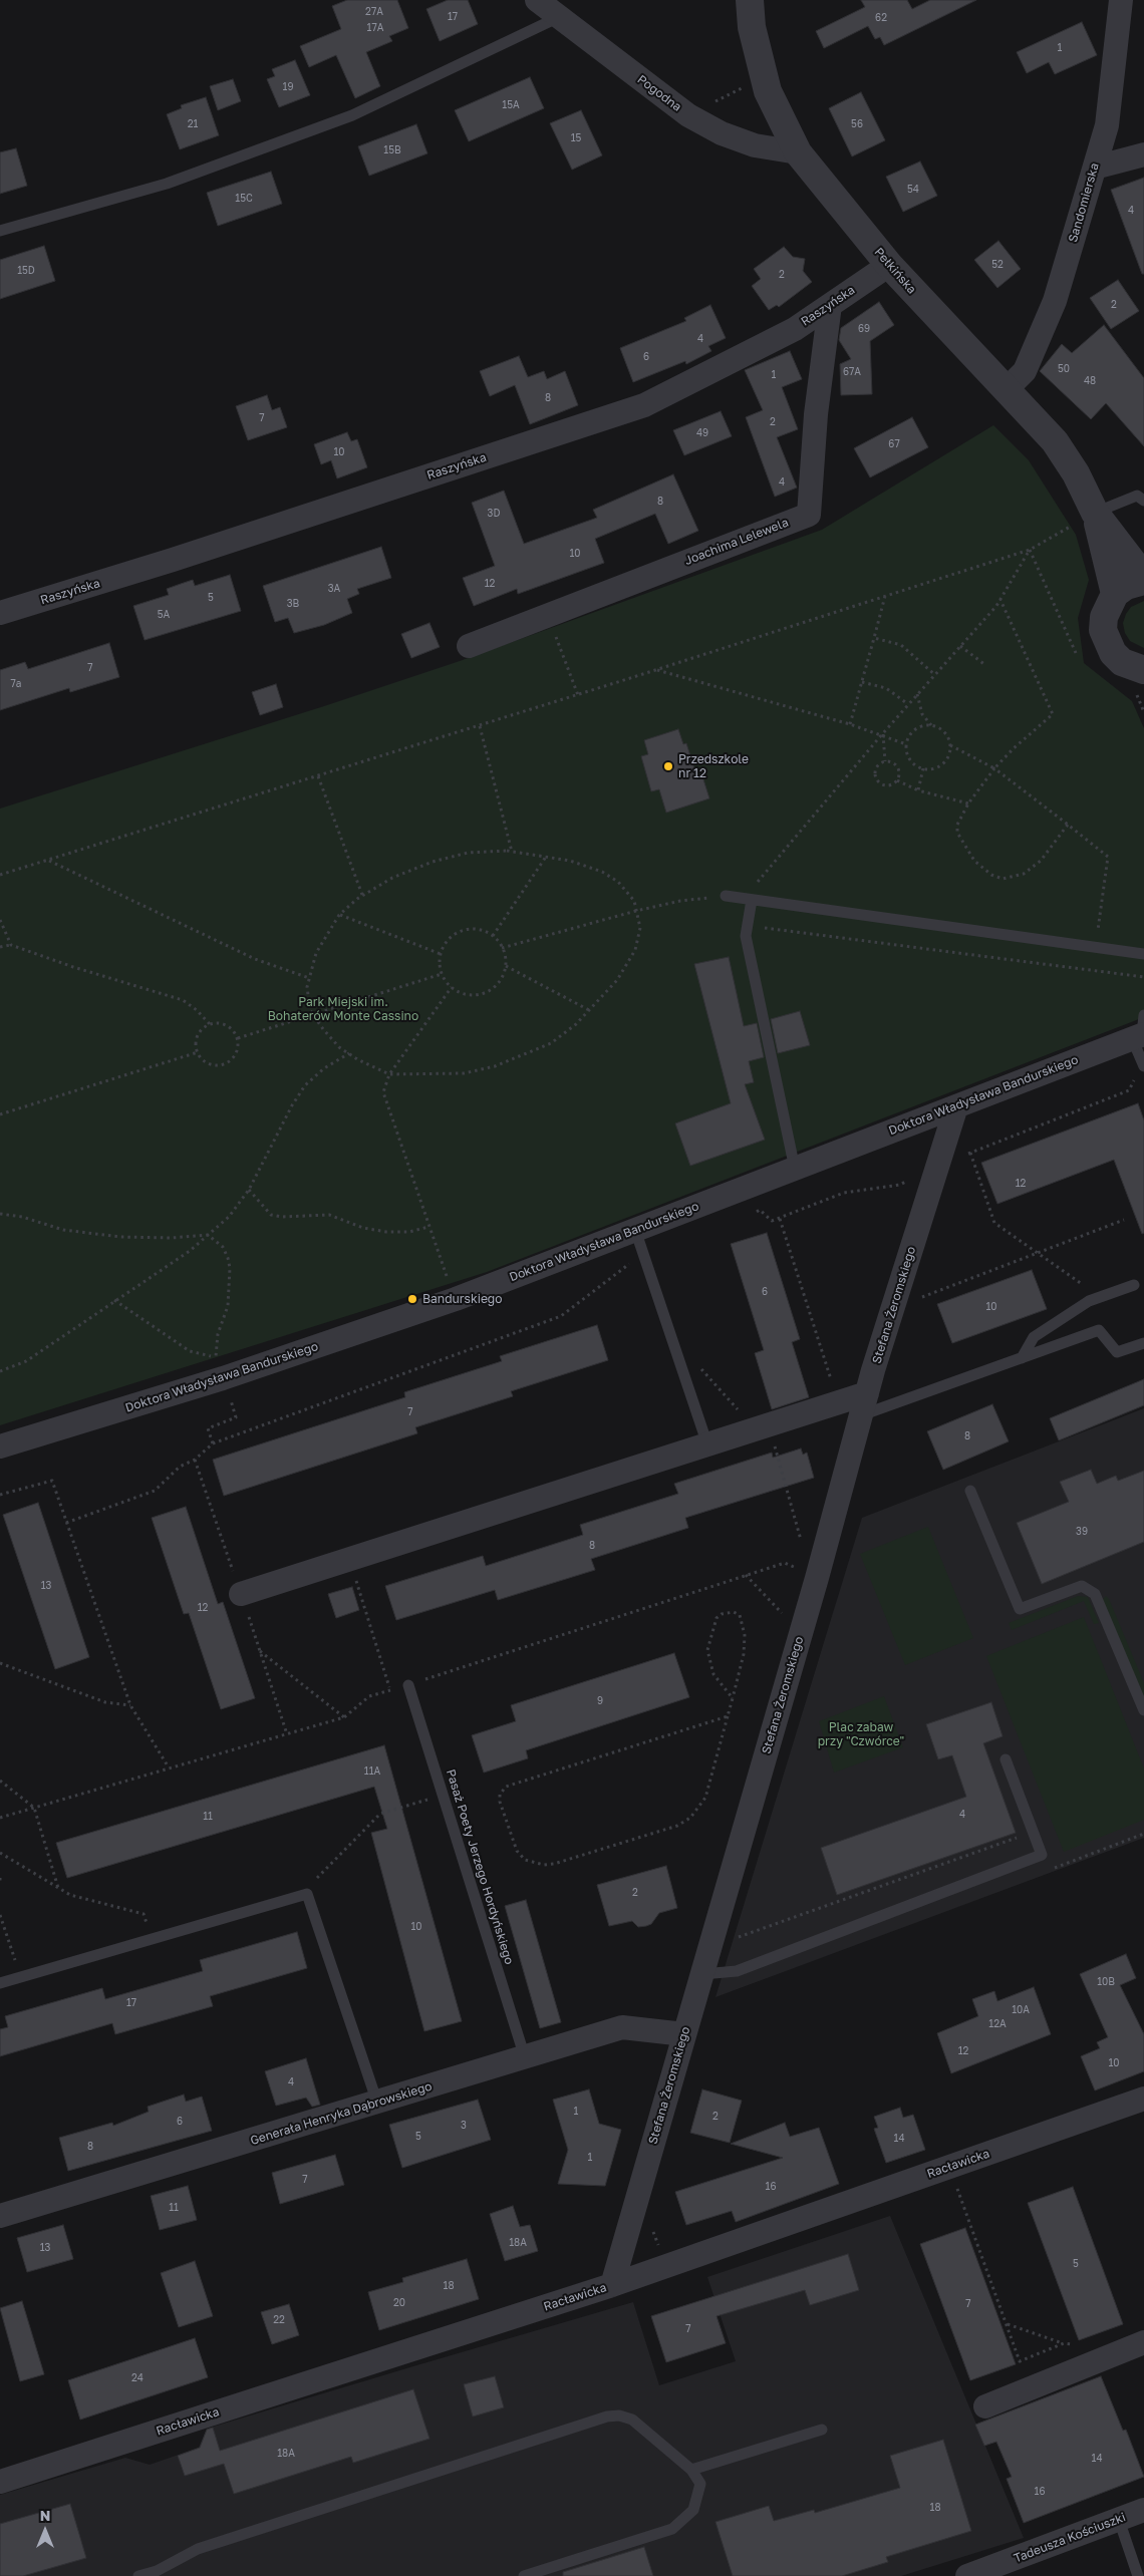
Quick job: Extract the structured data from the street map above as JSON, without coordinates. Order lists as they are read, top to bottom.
{
  "streets": {
    "street": [
      "Pogodna",
      "Sandomierska",
      "Pełkińska",
      "Raszyńska",
      "Joachima Lelewela",
      "Doktora Władysława Bandurskiego",
      "Stefana Żeromskiego",
      "Generała Henryka Dąbrowskiego",
      "Racławicka",
      "Tadeusza Kościuszki"
    ],
    "lane": ["Pasaż Poety Jerzego Hordyńskiego"]
  },
  "crossings": [
    ["Pogodna", "Pełkińska"],
    ["Sandomierska", "Pełkińska"],
    ["Pełkińska", "Raszyńska"],
    ["Raszyńska", "Joachima Lelewela"],
    ["Doktora Władysława Bandurskiego", "Stefana Żeromskiego"],
    ["Stefana Żeromskiego", "Generała Henryka Dąbrowskiego"],
    ["Stefana Żeromskiego", "Racławicka"],
    ["Pasaż Poety Jerzego Hordyńskiego", "Generała Henryka Dąbrowskiego"]
  ],
  "parks": ["Park Miejski im. Bohaterów Monte Cassino", "Plac zabaw przy \"Czwórce\""],
  "places": ["Przedszkole nr 12", "Bandurskiego"],
  "house_numbers": [
    "27A",
    "17",
    "62",
    "17A",
    "1",
    "19",
    "15A",
    "21",
    "56",
    "15",
    "15B",
    "54",
    "15C",
    "4",
    "52",
    "15D",
    "2",
    "2",
    "69",
    "4",
    "6",
    "50",
    "67A",
    "1",
    "48",
    "8",
    "7",
    "2",
    "49",
    "67",
    "10",
    "4",
    "8",
    "3D",
    "10",
    "12",
    "3A",
    "5",
    "3B",
    "5A",
    "7",
    "7a",
    "12",
    "6",
    "10",
    "7",
    "8",
    "39",
    "8",
    "13",
    "12",
    "9",
    "11A",
    "4",
    "11",
    "2",
    "10",
    "10B",
    "17",
    "10A",
    "12A",
    "12",
    "10",
    "4",
    "1",
    "2",
    "6",
    "3",
    "5",
    "14",
    "8",
    "1",
    "7",
    "16",
    "11",
    "18A",
    "13",
    "5",
    "18",
    "20",
    "7",
    "22",
    "7",
    "24",
    "18A",
    "14",
    "16",
    "18"
  ],
  "north": "top"
}
